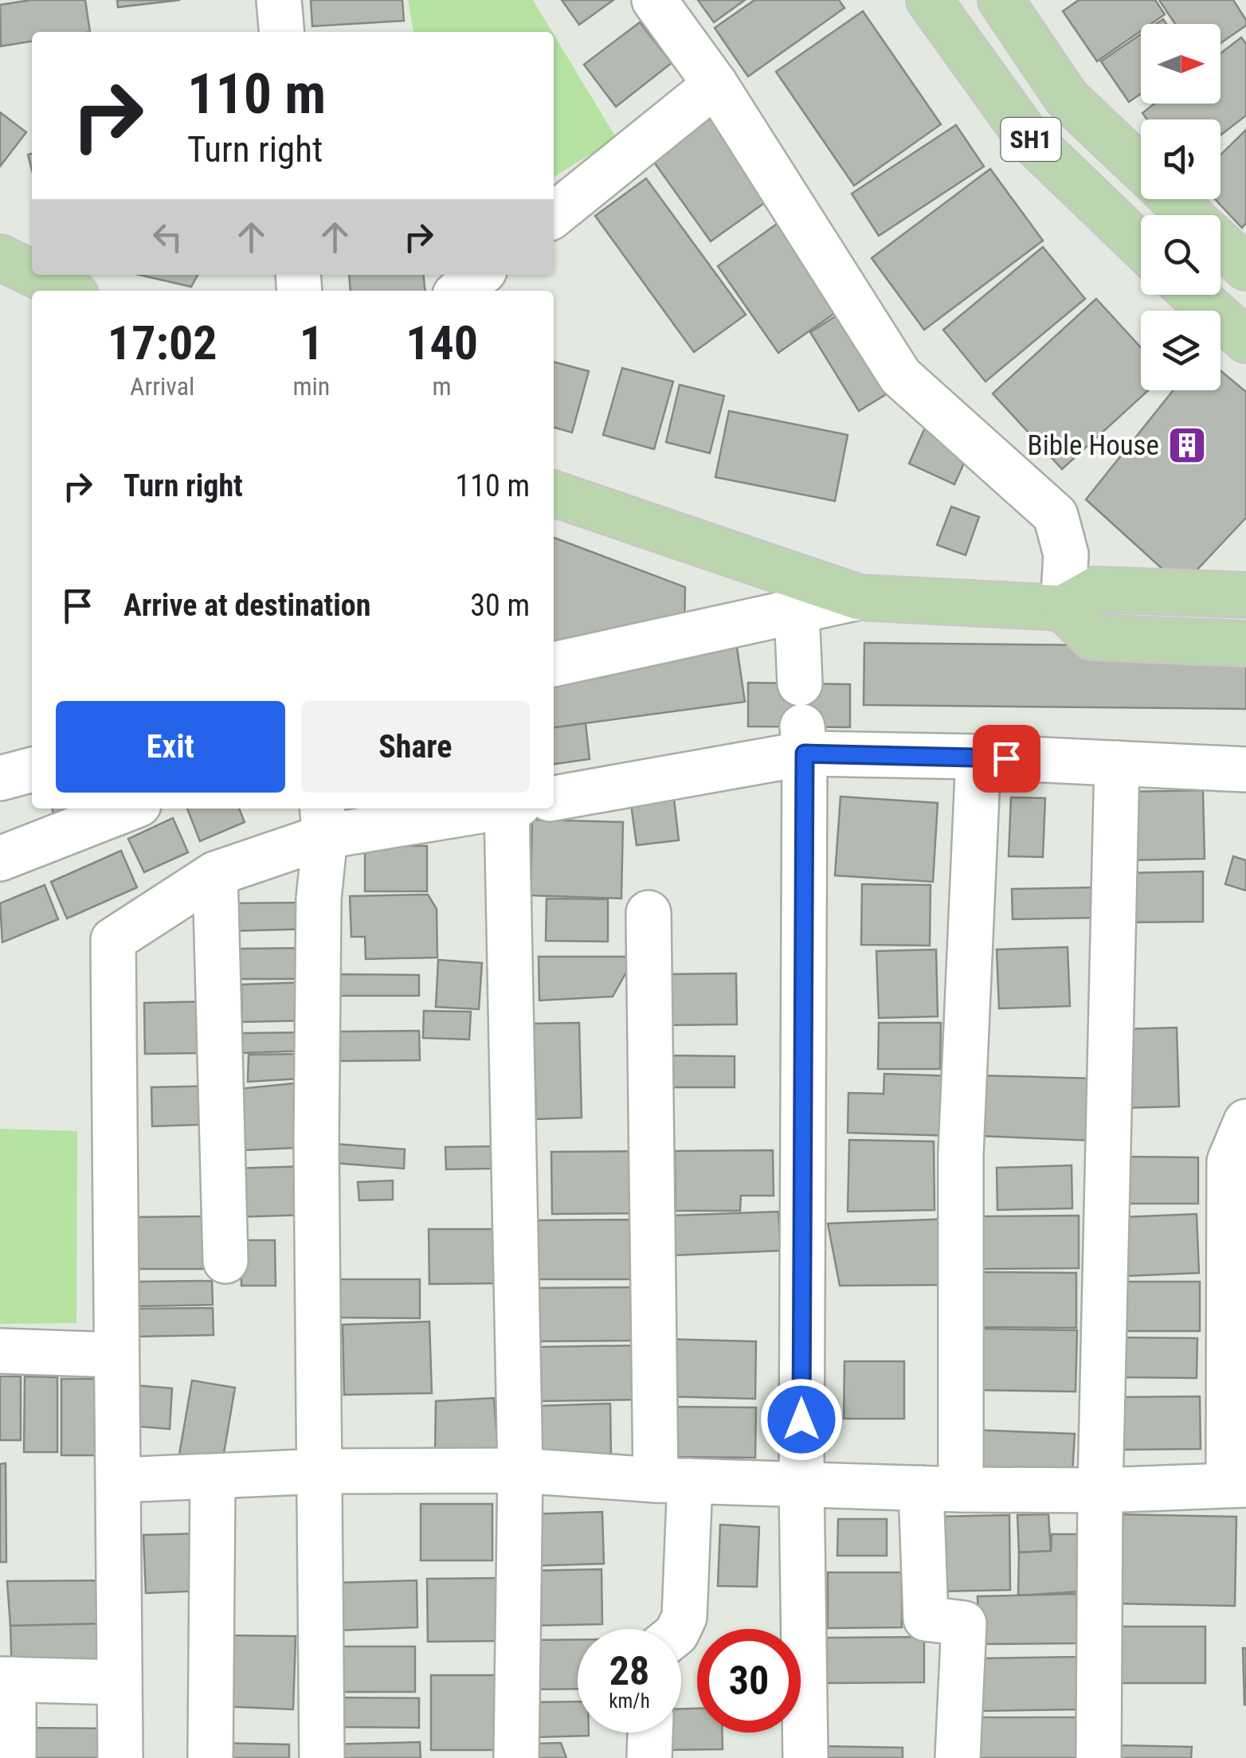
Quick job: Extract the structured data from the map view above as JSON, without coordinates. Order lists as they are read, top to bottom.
{
  "streets": {
    "main road": ["SH1"]
  },
  "places": {
    "building": ["Bible House"]
  },
  "north": "right",
  "page": {
    "turn": ["110 m", "Turn right"],
    "eta": [
      "17:02",
      "Arrival",
      "1",
      "min",
      "140",
      "m"
    ],
    "list": [
      {
        "name": "Turn right",
        "value": "110 m"
      },
      {
        "name": "Arrive at destination",
        "value": "30 m"
      }
    ],
    "buttons": ["Exit", "Share"],
    "speed": "28 km/h",
    "limit": "30"
  }
}
